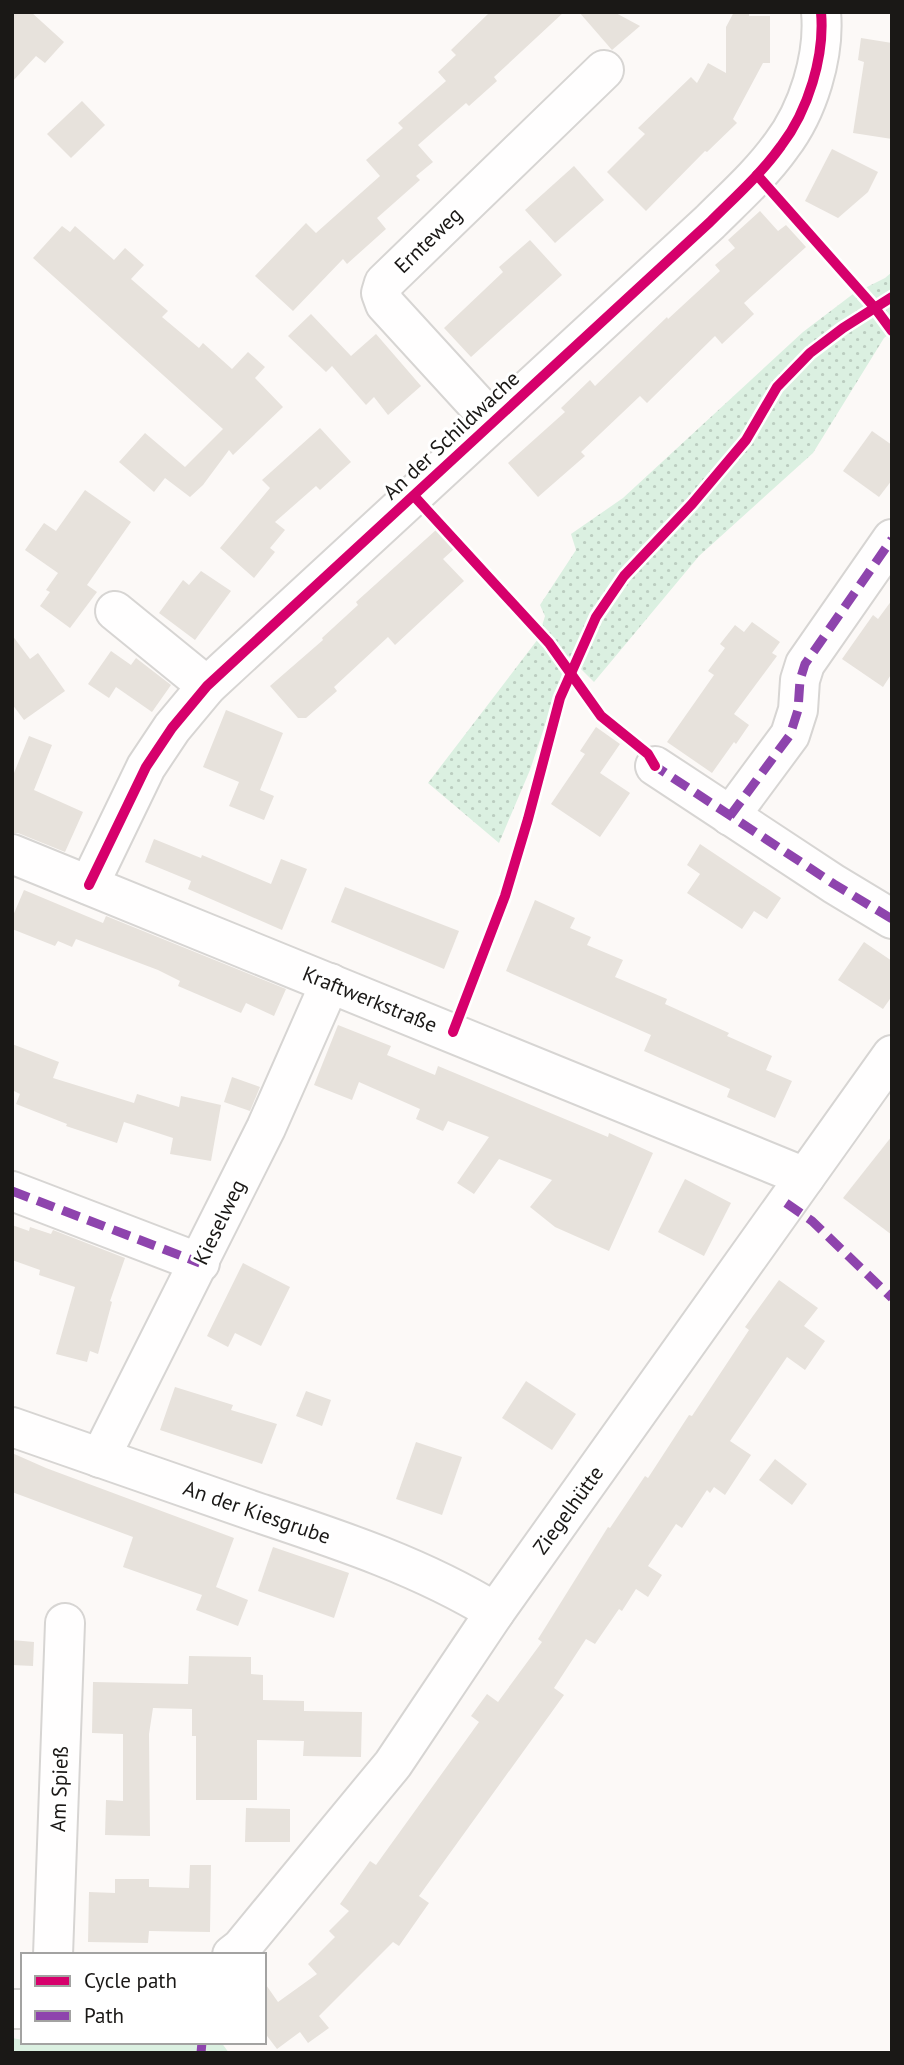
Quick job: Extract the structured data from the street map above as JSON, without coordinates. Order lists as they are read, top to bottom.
{
  "streets": {
    "street": [
      "Ernteweg",
      "An der Schildwache",
      "Kraftwerkstraße",
      "Kieselweg",
      "Ziegelhütte",
      "An der Kiesgrube",
      "Am Spieß"
    ]
  },
  "crossings": [
    ["Ernteweg", "An der Schildwache"],
    ["An der Schildwache", "Kraftwerkstraße"],
    ["Kraftwerkstraße", "Kieselweg"],
    ["Kraftwerkstraße", "Ziegelhütte"],
    ["Kieselweg", "An der Kiesgrube"],
    ["Ziegelhütte", "An der Kiesgrube"]
  ],
  "legend": ["Cycle path", "Path"]
}
